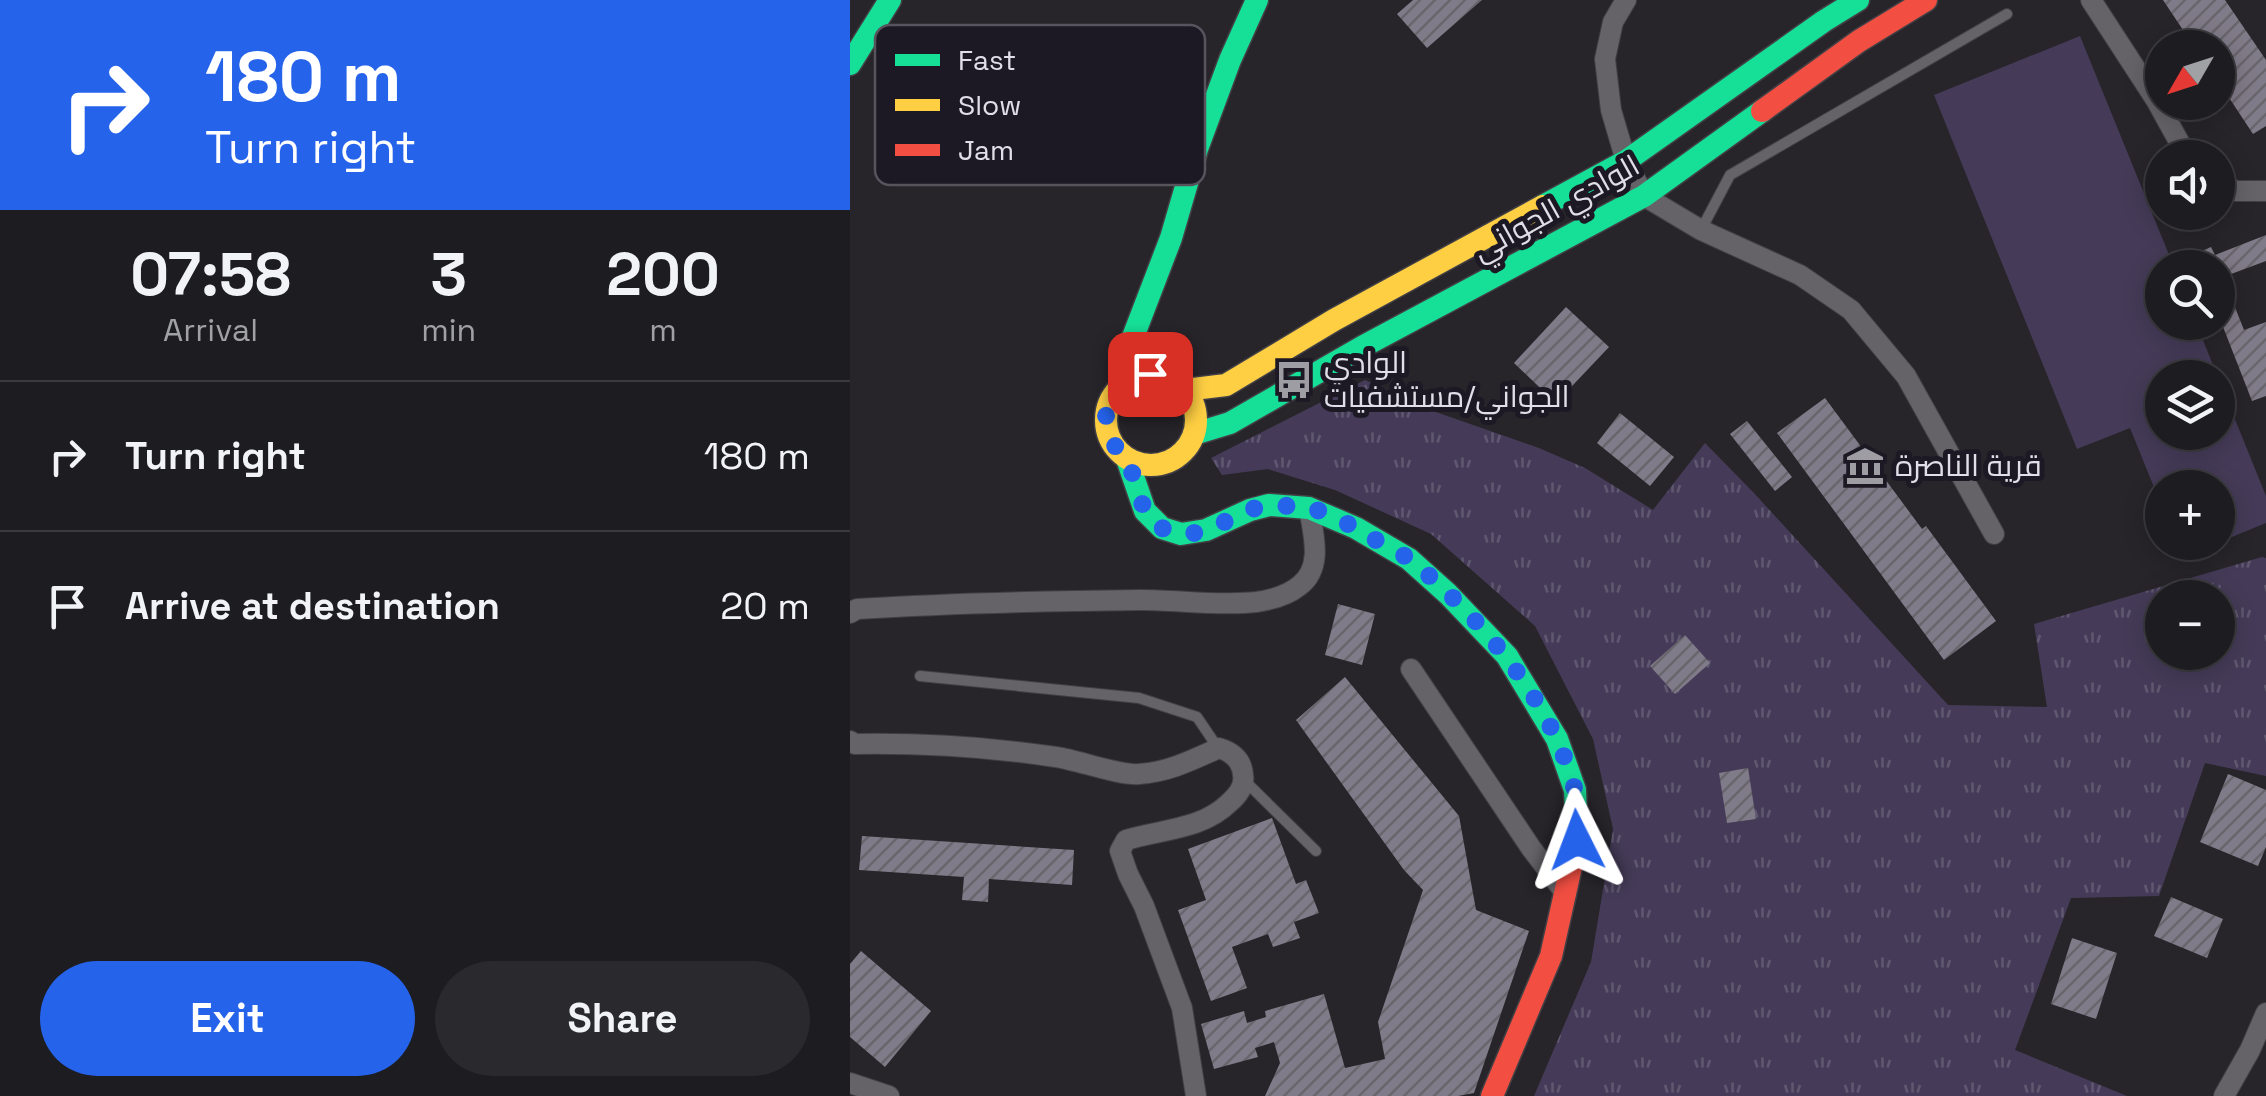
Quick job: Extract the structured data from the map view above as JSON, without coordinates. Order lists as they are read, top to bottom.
{
  "streets": {
    "street": ["الوادي الجواني"]
  },
  "places": {
    "bus stop": ["الوادي الجواني/مستشفيات"],
    "museum": ["قرية الناصرة"]
  },
  "legend": ["Fast", "Slow", "Jam"],
  "north": "bottom left",
  "page": {
    "turn": ["180 m", "Turn right"],
    "map_buttons": ["+", "−"],
    "eta": [
      "07:58",
      "Arrival",
      "3",
      "min",
      "200",
      "m"
    ],
    "list": [
      {
        "name": "Turn right",
        "value": "180 m"
      },
      {
        "name": "Arrive at destination",
        "value": "20 m"
      }
    ],
    "buttons": ["Exit", "Share"]
  }
}
